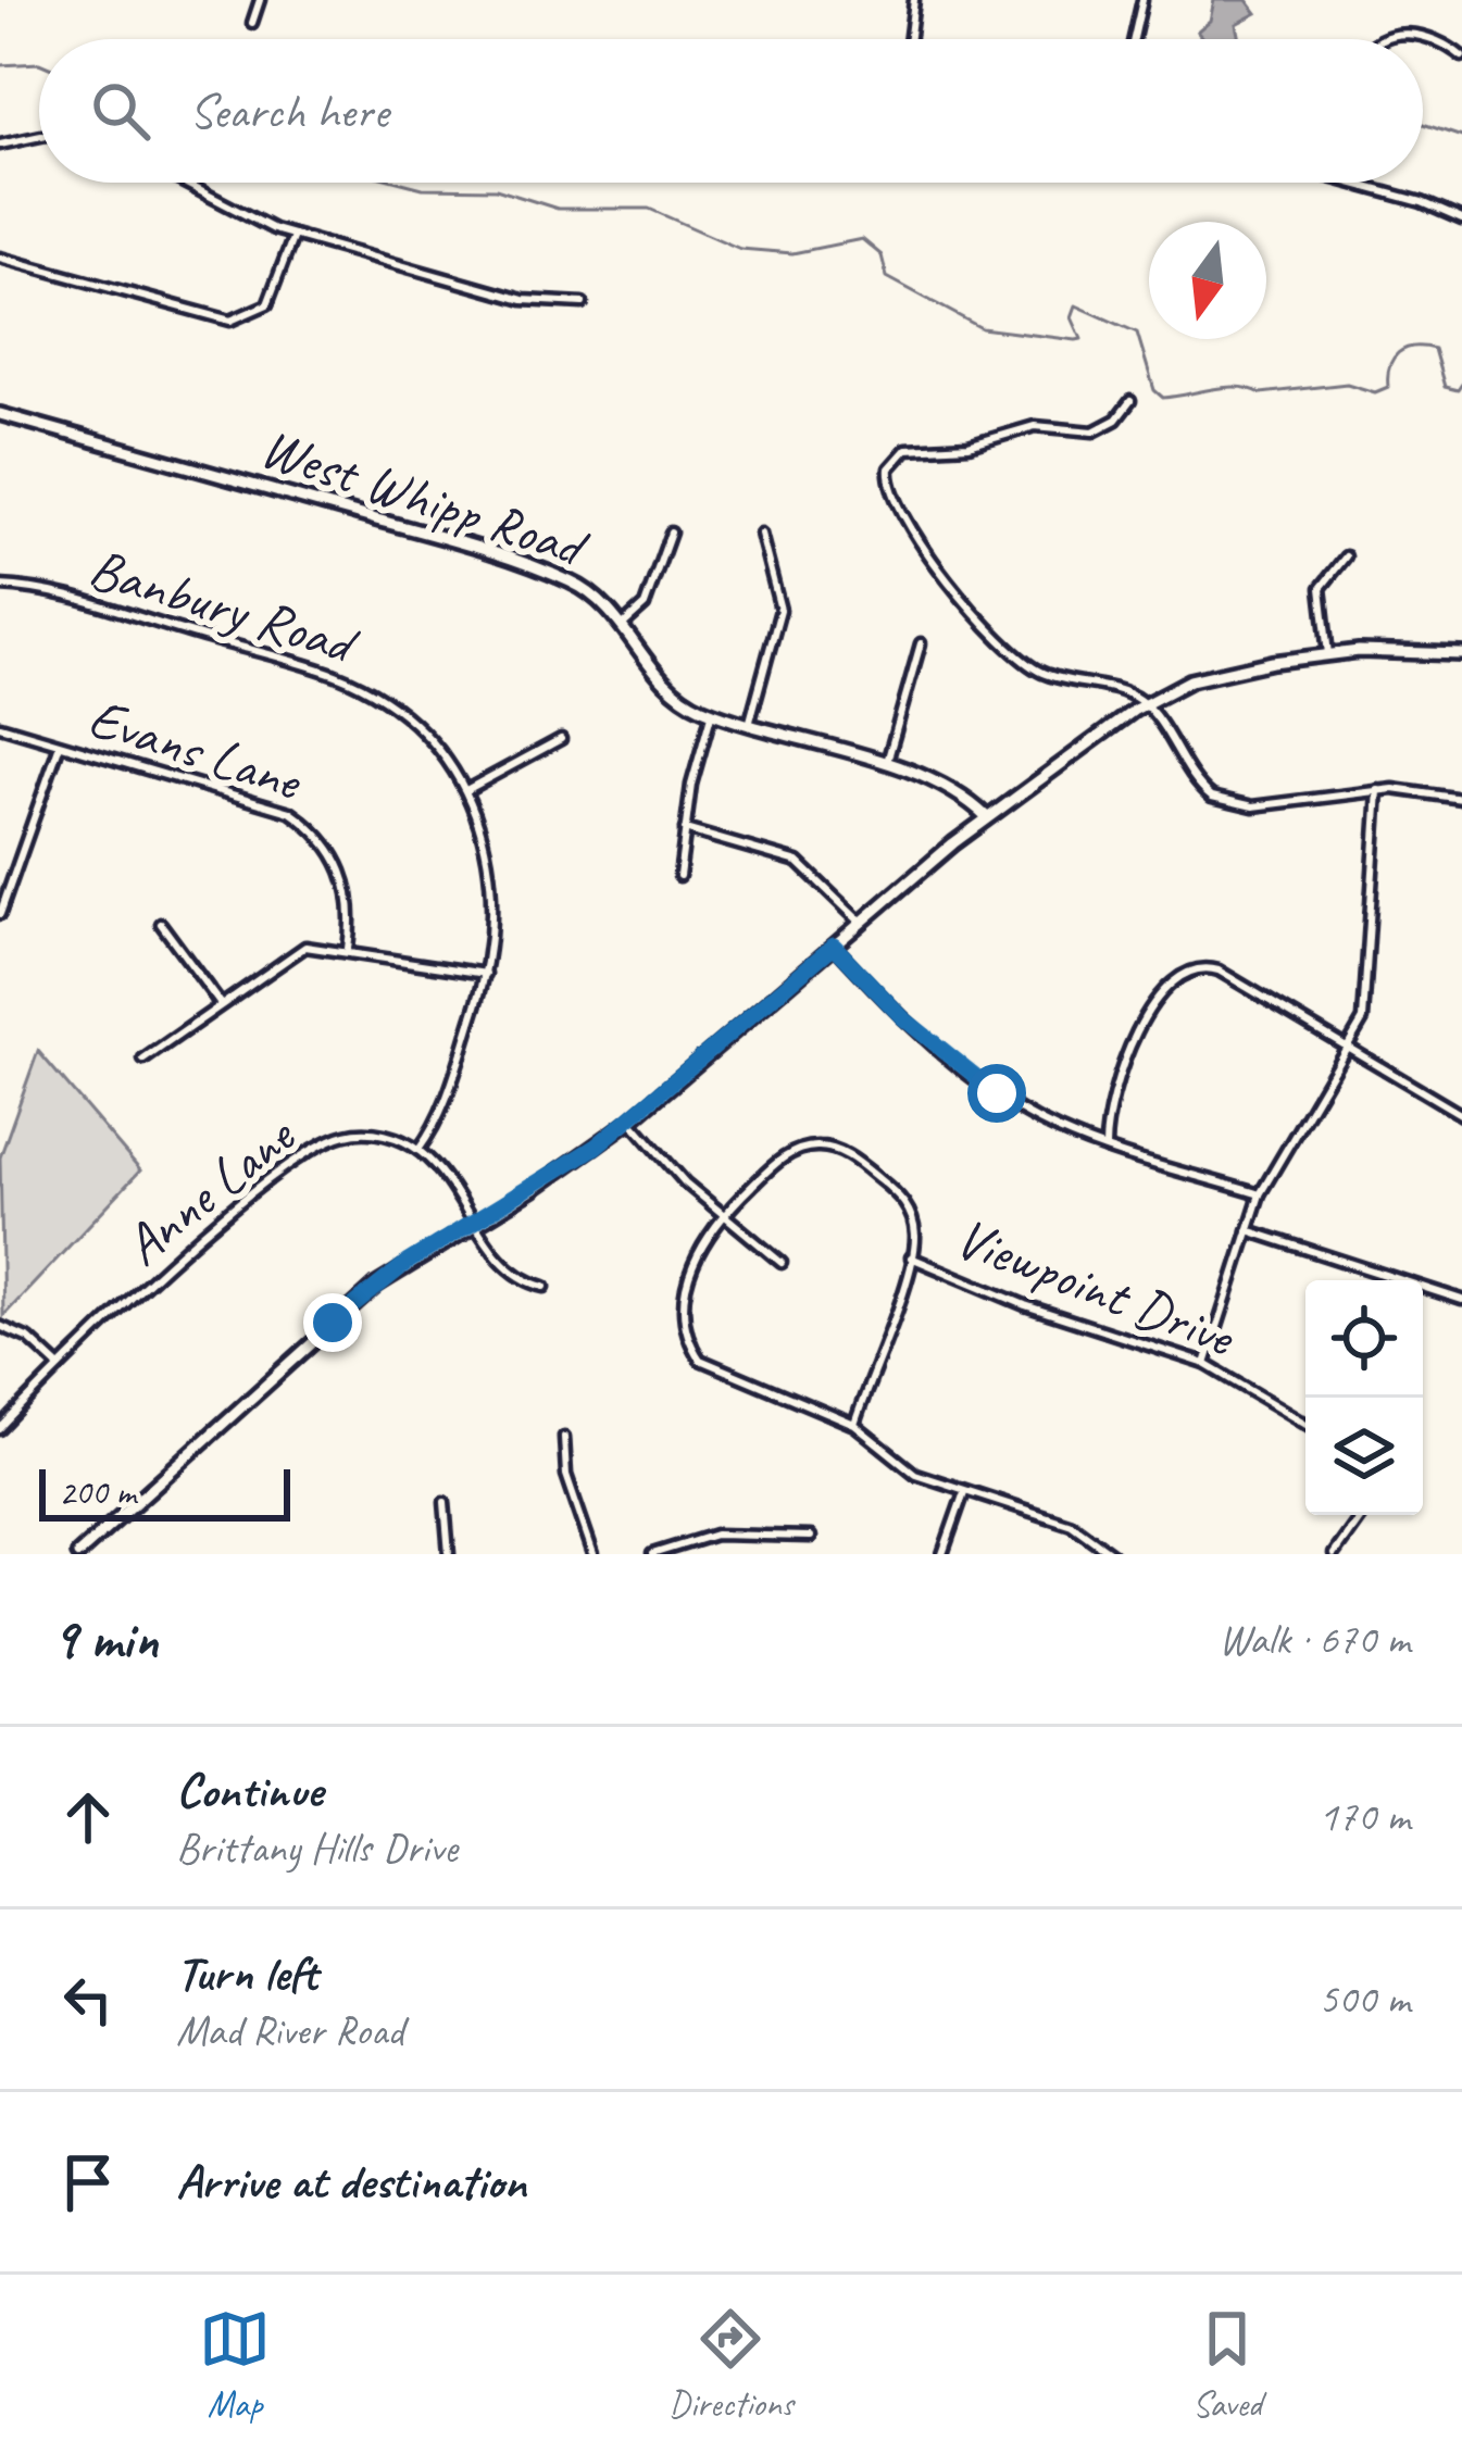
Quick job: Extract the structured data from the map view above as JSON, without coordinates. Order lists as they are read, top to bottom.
{
  "streets": {
    "street": [
      "West Whipp Road",
      "Banbury Road",
      "Evans Lane",
      "Anne Lane",
      "Viewpoint Drive"
    ]
  },
  "crossings": [
    ["Banbury Road", "Anne Lane"]
  ],
  "scale_bar": "200 m",
  "north": "bottom",
  "page": {
    "search": "Search here",
    "scale": "200 m",
    "heading": ["9 min", "Walk · 670 m"],
    "list": [
      ["Continue", "Brittany Hills Drive", "170 m"],
      ["Turn left", "Mad River Road", "500 m"],
      "Arrive at destination"
    ],
    "nav": ["Map", "Directions", "Saved"]
  }
}
